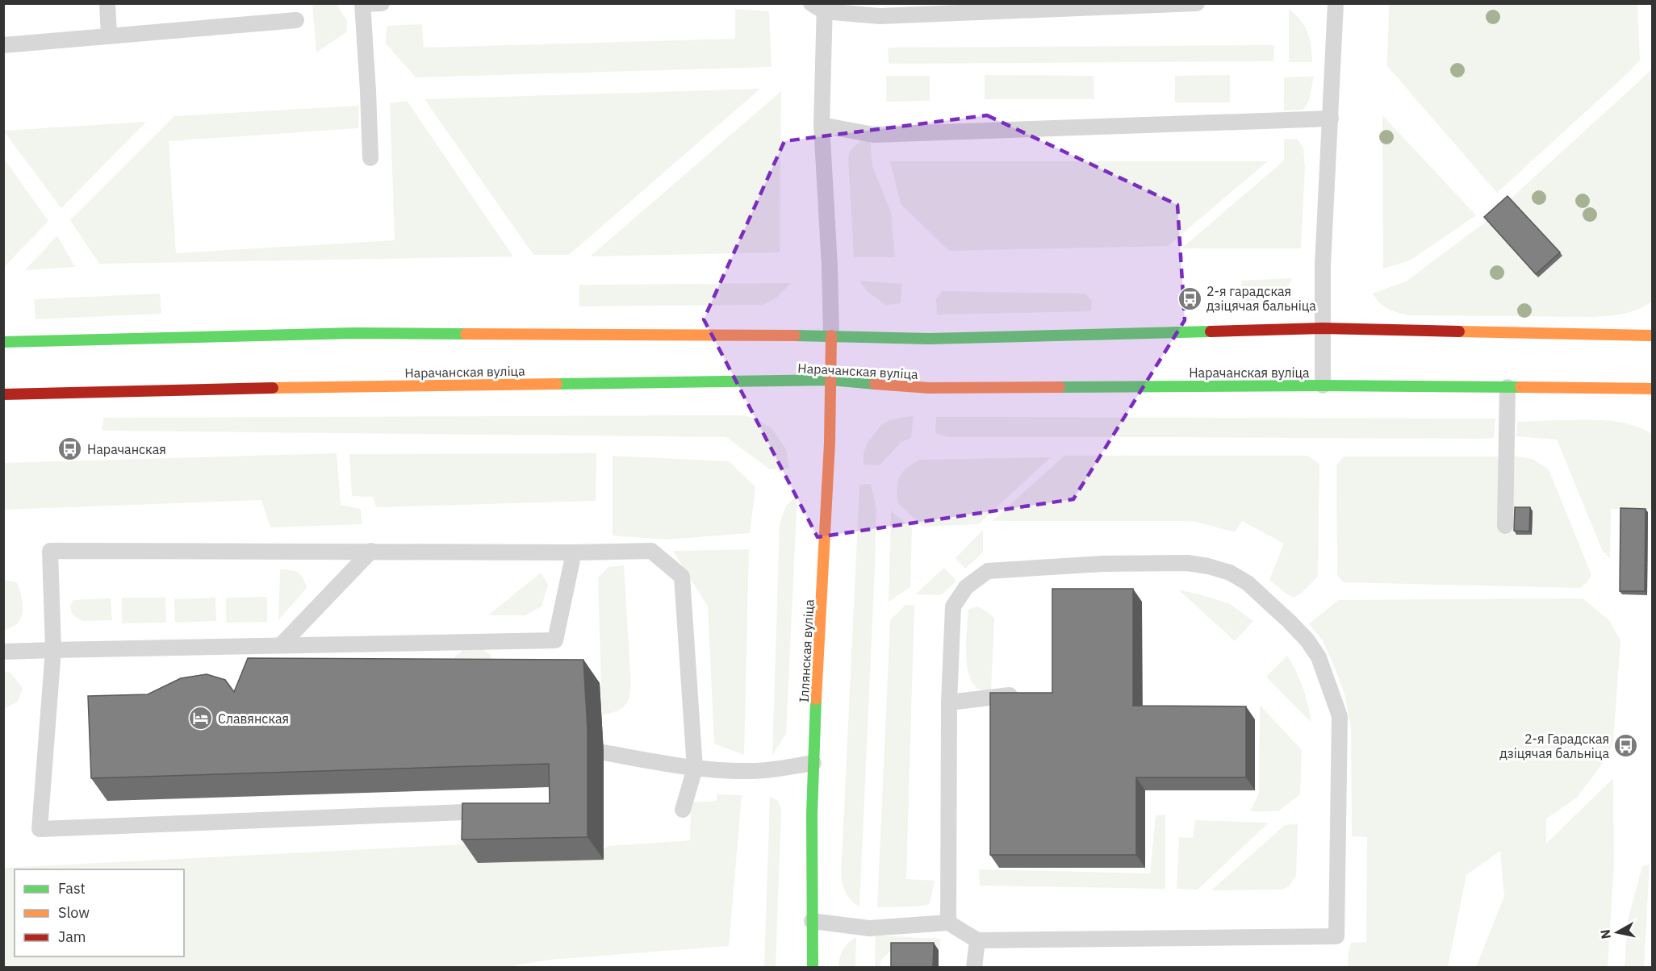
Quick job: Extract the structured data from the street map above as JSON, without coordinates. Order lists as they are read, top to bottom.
{
  "streets": {
    "main road": ["Нарачанская вуліца", "Іллянская вуліца"]
  },
  "crossings": [
    ["Нарачанская вуліца", "Іллянская вуліца"]
  ],
  "places": {
    "bus stop": ["2-я гарадская дзіцячая бальніца", "Нарачанская", "2-я Гарадская дзіцячая бальніца"],
    "hotel": ["Славянская"]
  },
  "legend": ["Fast", "Slow", "Jam"],
  "north": "left"
}
